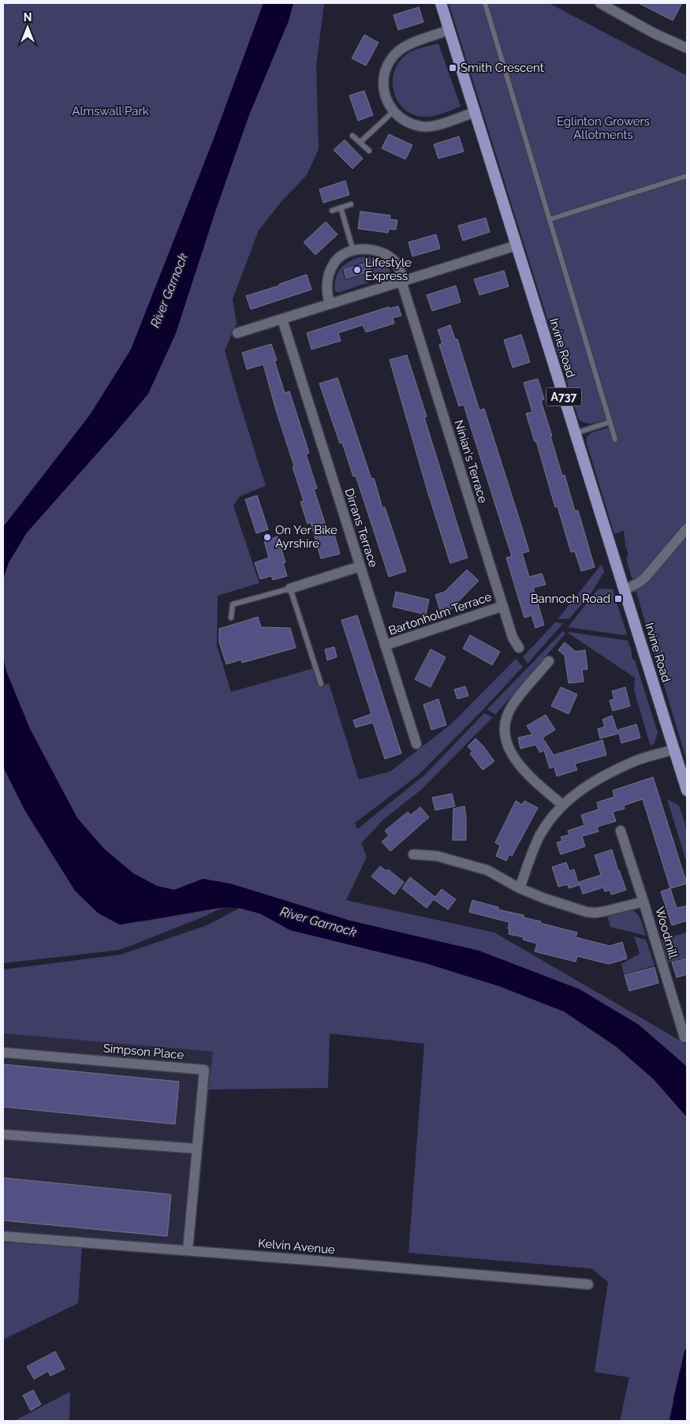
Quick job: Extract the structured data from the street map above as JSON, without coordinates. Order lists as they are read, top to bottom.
{
  "streets": {
    "main road": ["Irvine Road", "A737"],
    "street": [
      "Ninian's Terrace",
      "Dirrans Terrace",
      "Bartonholm Terrace",
      "Woodmill",
      "Simpson Place",
      "Kelvin Avenue"
    ]
  },
  "crossings": [
    ["Ninian's Terrace", "Bartonholm Terrace"],
    ["Dirrans Terrace", "Bartonholm Terrace"],
    ["Simpson Place", "Kelvin Avenue"]
  ],
  "water": ["River Garnock"],
  "parks": ["Almswall Park", "Eglinton Growers Allotments"],
  "places": {
    "transit": ["Smith Crescent", "Bannoch Road"],
    "other": ["Lifestyle Express", "On Yer Bike Ayrshire"]
  },
  "north": "top"
}
